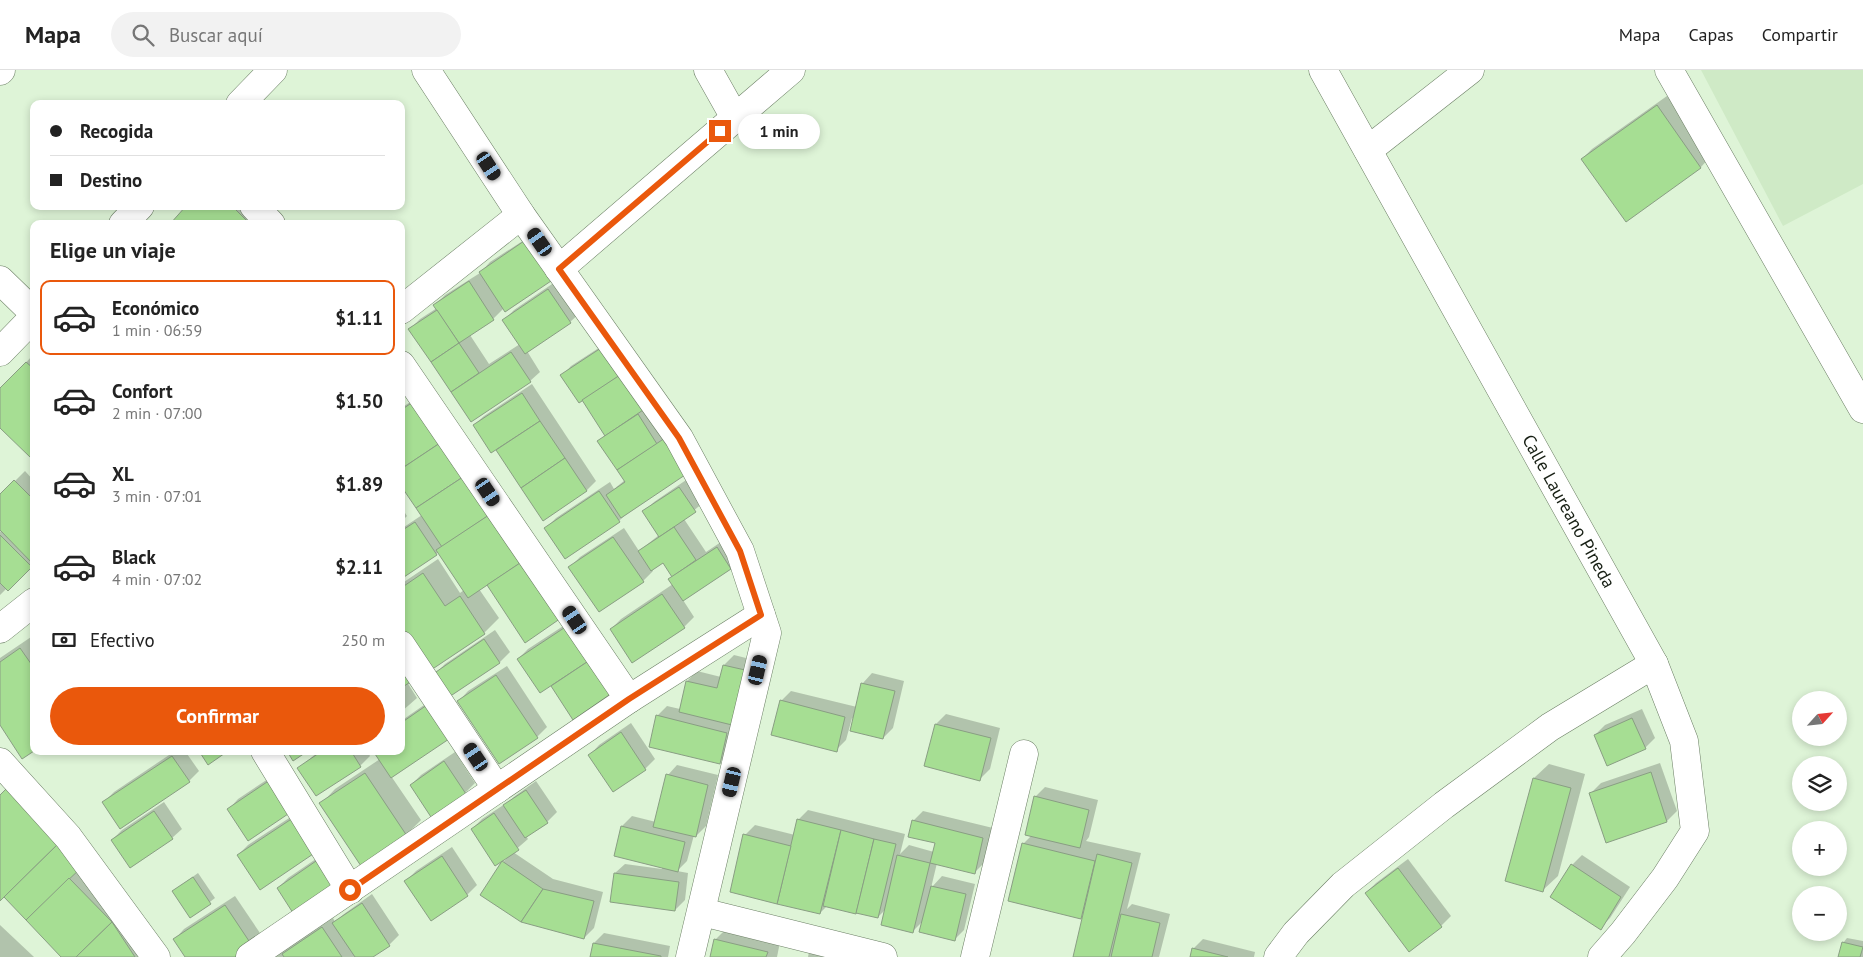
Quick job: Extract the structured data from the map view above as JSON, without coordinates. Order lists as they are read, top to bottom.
{
  "streets": {
    "street": ["Calle Laureano Pineda"]
  },
  "north": "top right",
  "page": {
    "header": "Mapa",
    "search": "Buscar aquí",
    "nav": ["Mapa", "Capas", "Compartir"],
    "banner": ["Recogida", "Destino"],
    "bubble": "1 min",
    "heading": "Elige un viaje",
    "list": [
      {
        "name": "Económico",
        "note": "1 min · 06:59",
        "value": "$1.11"
      },
      {
        "name": "Confort",
        "note": "2 min · 07:00",
        "value": "$1.50"
      },
      {
        "name": "XL",
        "note": "3 min · 07:01",
        "value": "$1.89"
      },
      {
        "name": "Black",
        "note": "4 min · 07:02",
        "value": "$2.11"
      }
    ],
    "pay": ["Efectivo", "250 m"],
    "buttons": "Confirmar",
    "map_buttons": ["+", "−"]
  }
}
